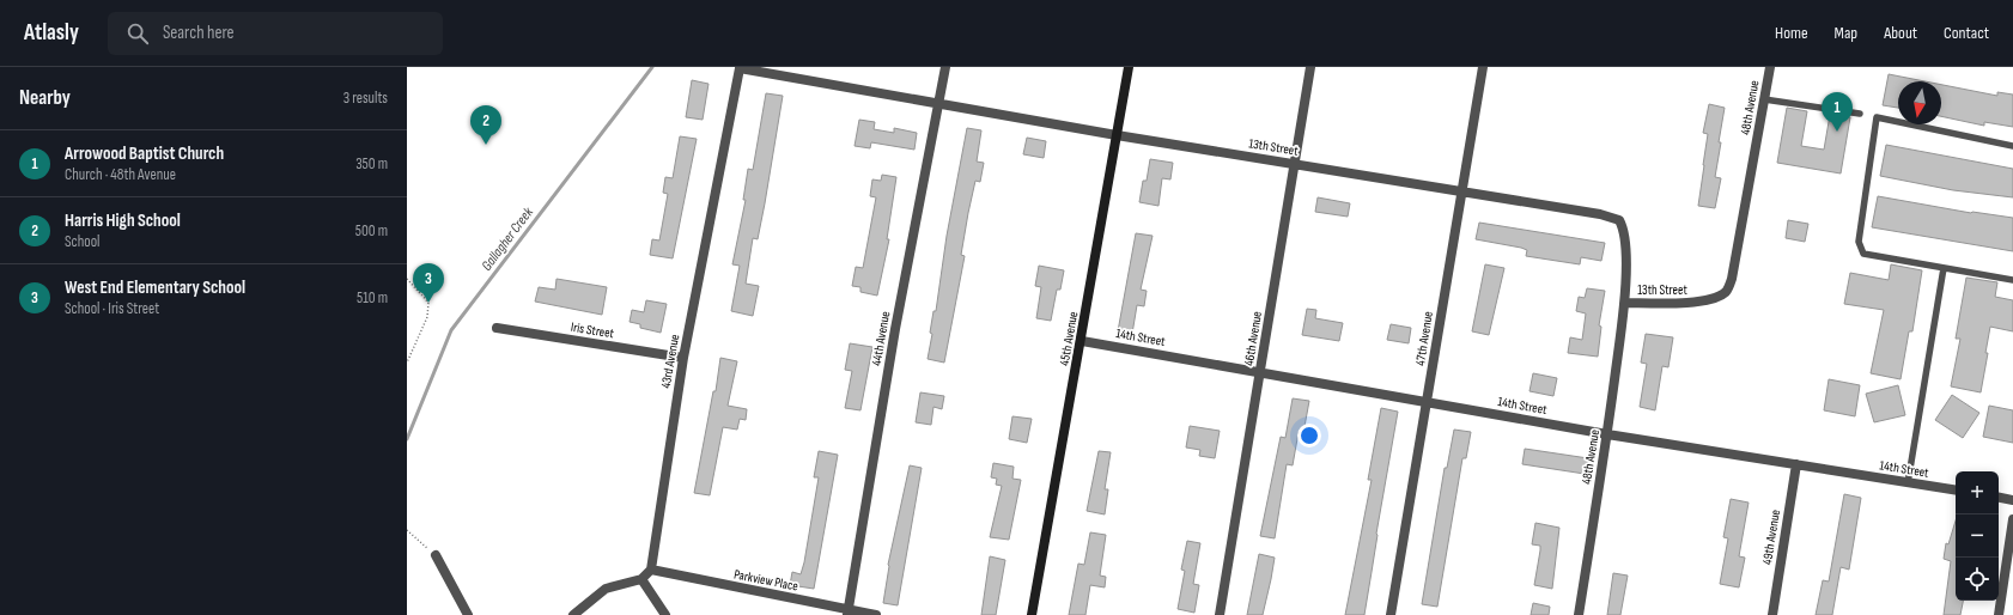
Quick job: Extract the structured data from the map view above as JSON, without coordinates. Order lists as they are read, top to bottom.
{
  "streets": {
    "street": [
      "48th Avenue",
      "13th Street",
      "Iris Street",
      "14th Street",
      "44th Avenue",
      "45th Avenue",
      "46th Avenue",
      "47th Avenue",
      "43rd Avenue",
      "49th Avenue",
      "Parkview Place"
    ]
  },
  "crossings": [
    ["48th Avenue", "13th Street"],
    ["48th Avenue", "14th Street"],
    ["13th Street", "44th Avenue"],
    ["13th Street", "45th Avenue"],
    ["13th Street", "46th Avenue"],
    ["13th Street", "47th Avenue"],
    ["13th Street", "43rd Avenue"],
    ["Iris Street", "43rd Avenue"],
    ["14th Street", "45th Avenue"],
    ["14th Street", "46th Avenue"],
    ["14th Street", "47th Avenue"],
    ["14th Street", "49th Avenue"],
    ["44th Avenue", "Parkview Place"],
    ["43rd Avenue", "Parkview Place"]
  ],
  "water": ["Gallagher Creek"],
  "north": "bottom",
  "page": {
    "header": "Atlasly",
    "search": "Search here",
    "nav": [
      "Home",
      "Map",
      "About",
      "Contact"
    ],
    "heading": ["Nearby", "3 results"],
    "pins": ["1", "2", "3"],
    "list": [
      {
        "mark": "1",
        "name": "Arrowood Baptist Church",
        "note": "Church · 48th Avenue",
        "value": "350 m"
      },
      {
        "mark": "2",
        "name": "Harris High School",
        "note": "School",
        "value": "500 m"
      },
      {
        "mark": "3",
        "name": "West End Elementary School",
        "note": "School · Iris Street",
        "value": "510 m"
      }
    ],
    "map_buttons": ["+", "−"]
  }
}
